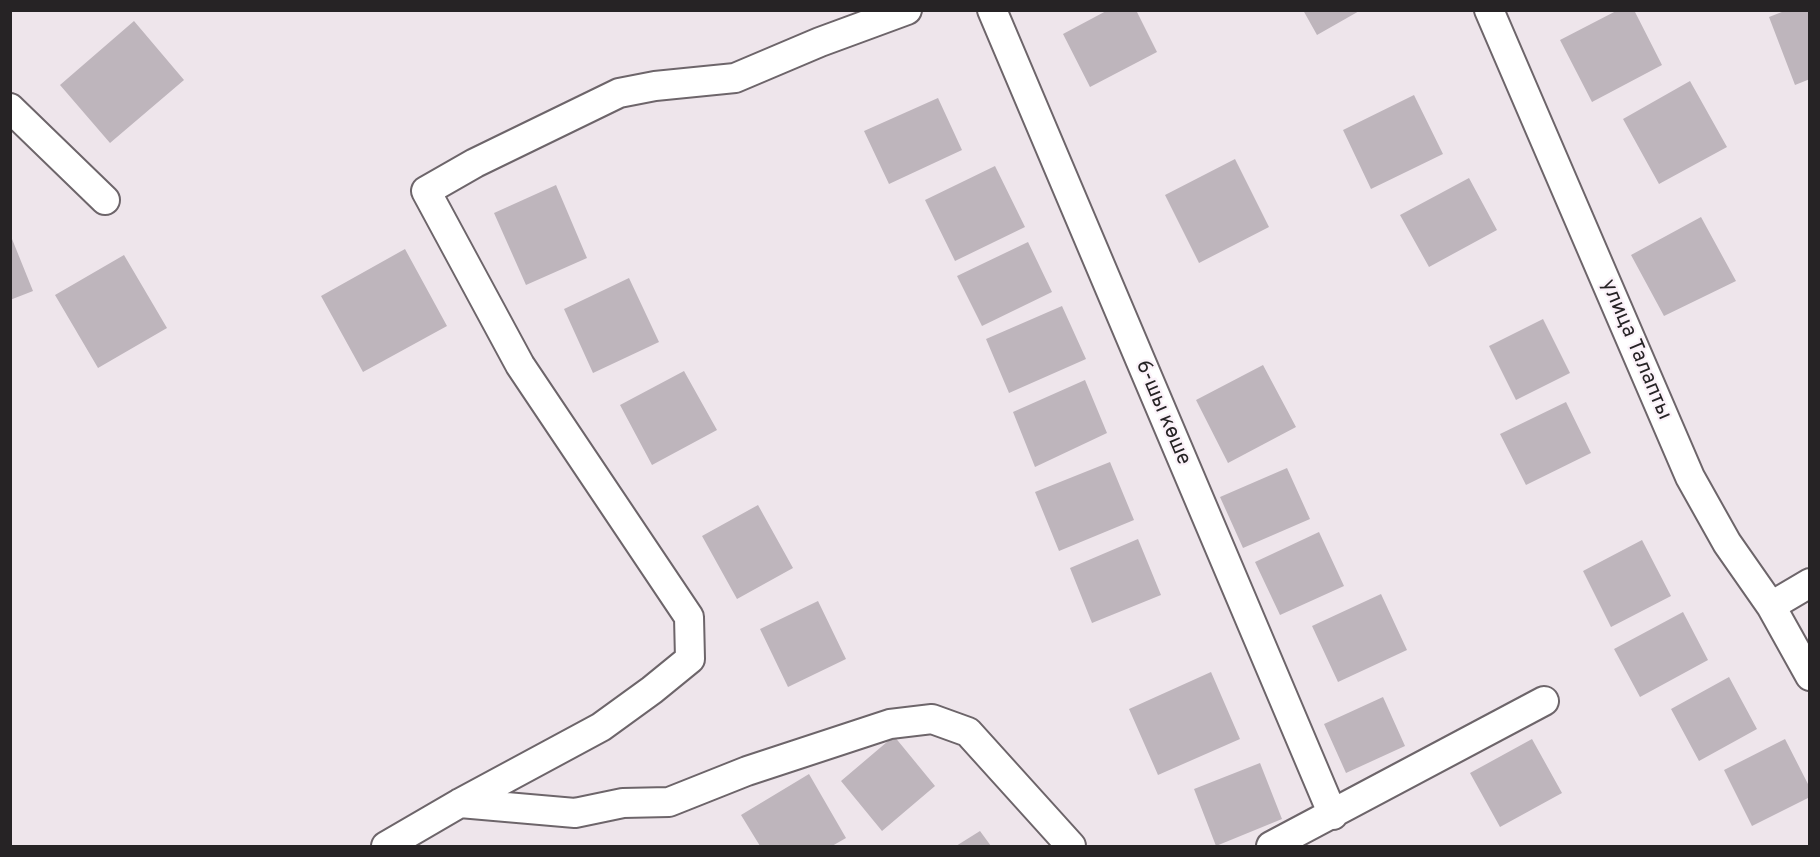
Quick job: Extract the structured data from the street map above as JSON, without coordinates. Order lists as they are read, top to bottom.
{
  "streets": {
    "street": ["улица Талапты", "6-шы көше"]
  }
}
